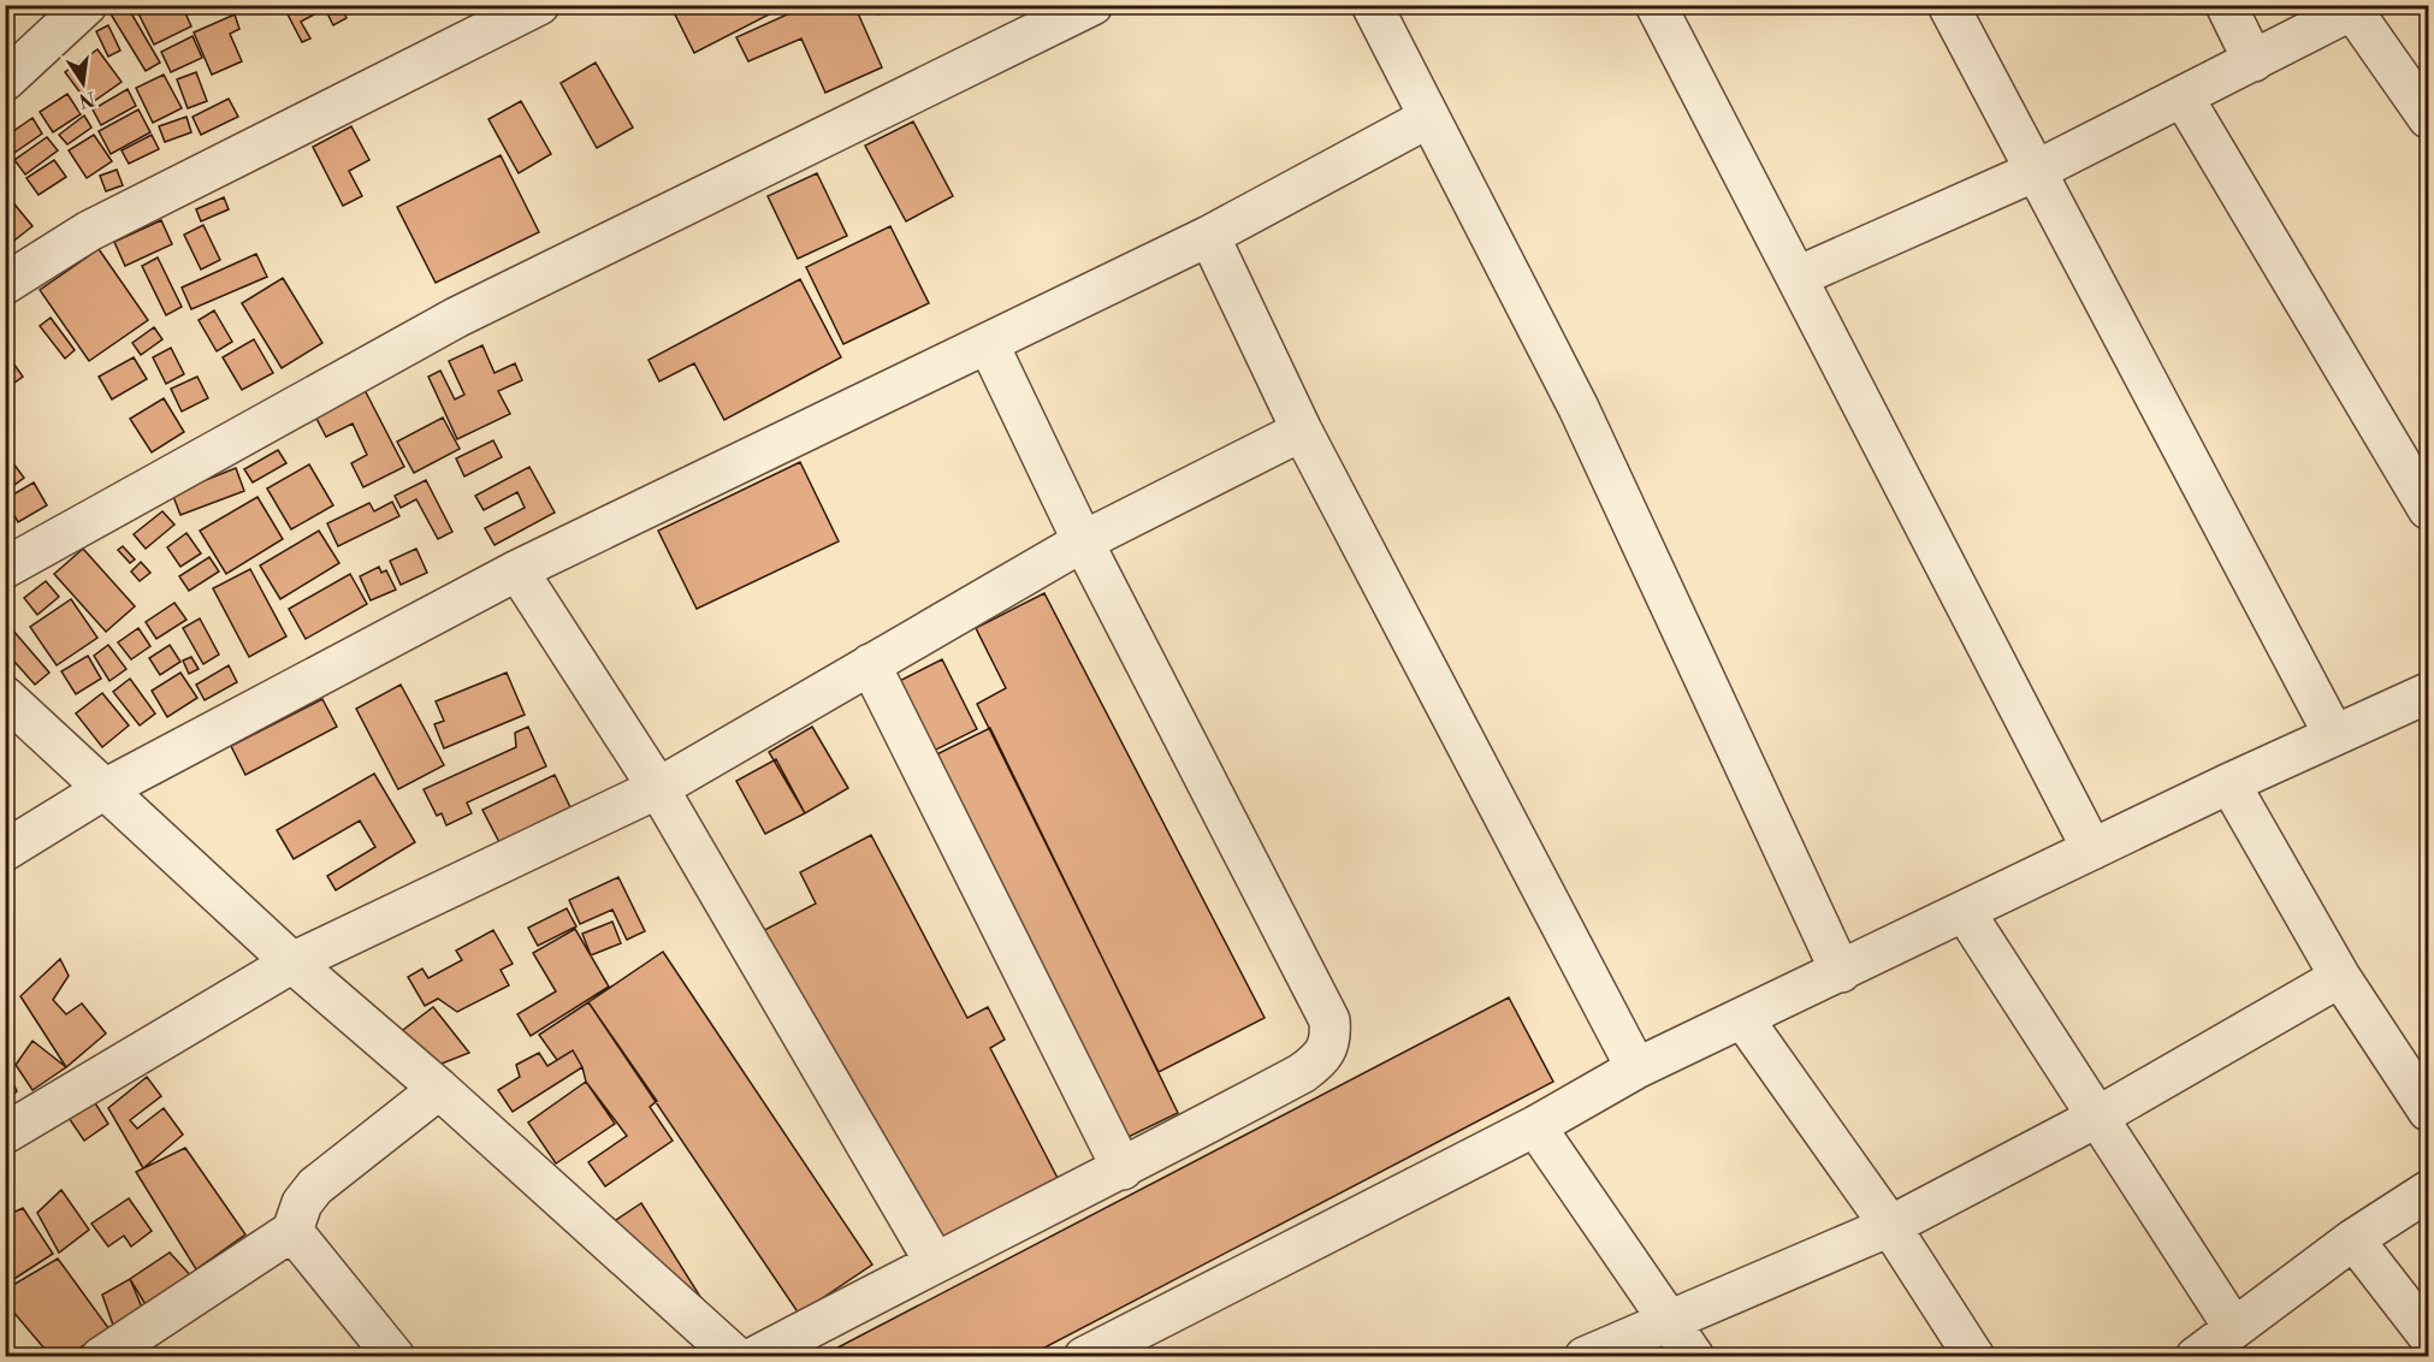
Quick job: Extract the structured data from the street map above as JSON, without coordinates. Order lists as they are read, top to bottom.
{
  "north": "bottom"
}
